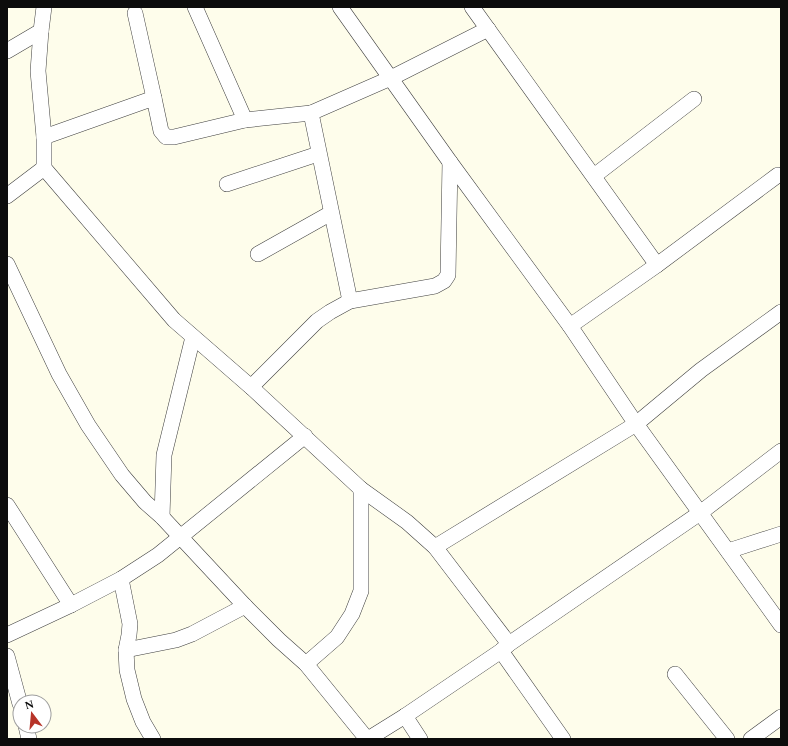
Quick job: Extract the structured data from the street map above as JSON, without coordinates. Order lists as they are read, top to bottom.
{
  "north": "top"
}
